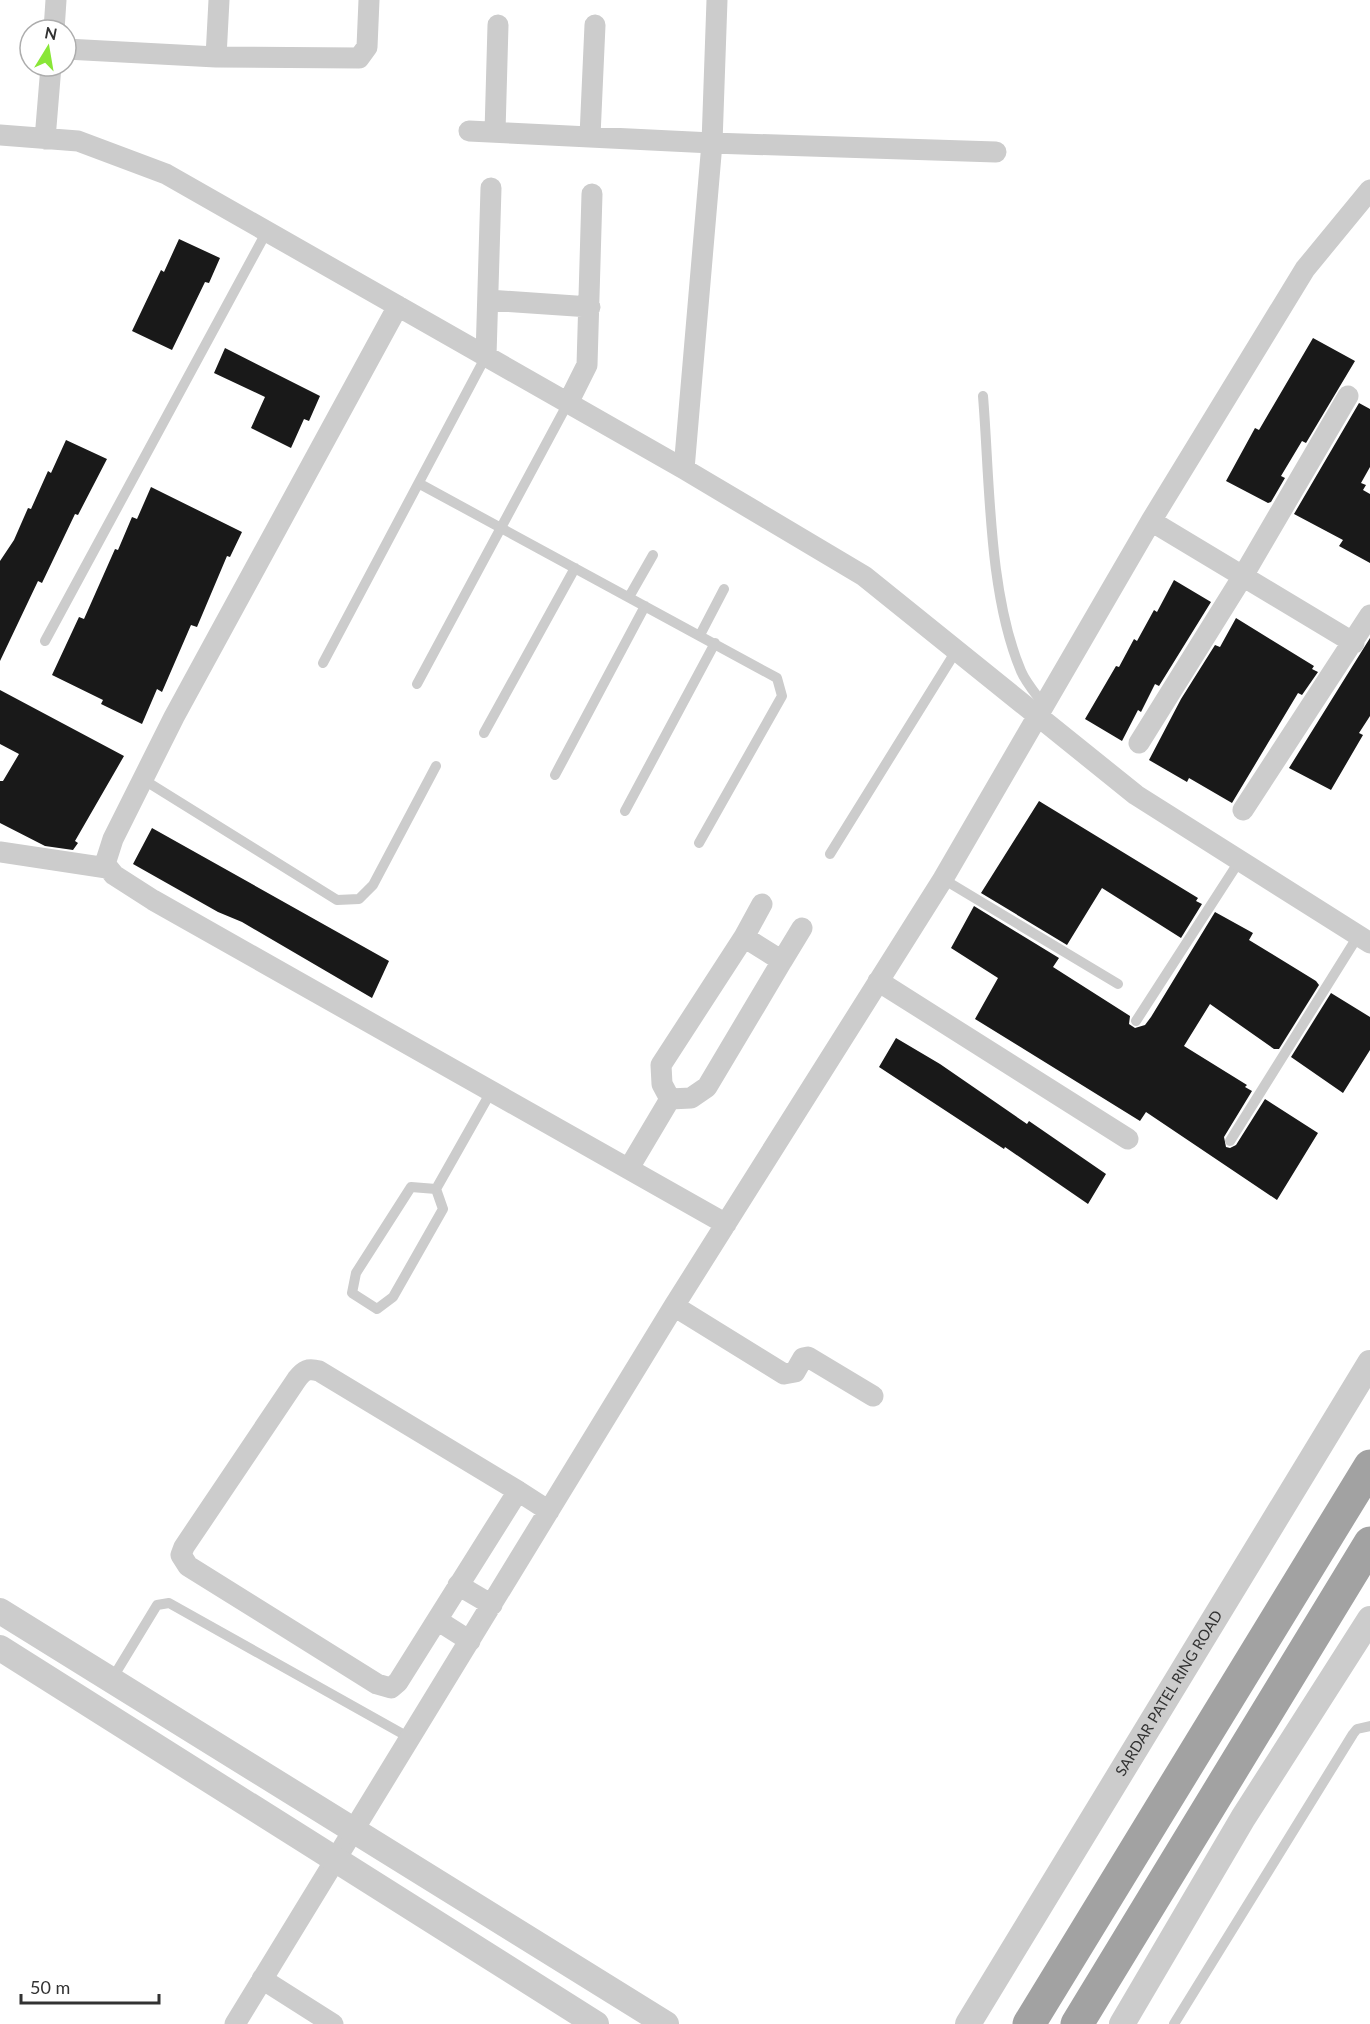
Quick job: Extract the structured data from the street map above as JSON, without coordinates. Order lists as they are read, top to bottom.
{
  "streets": {
    "street": ["SARDAR PATEL RING ROAD"]
  },
  "scale_bar": "50 m",
  "north": "top"
}
